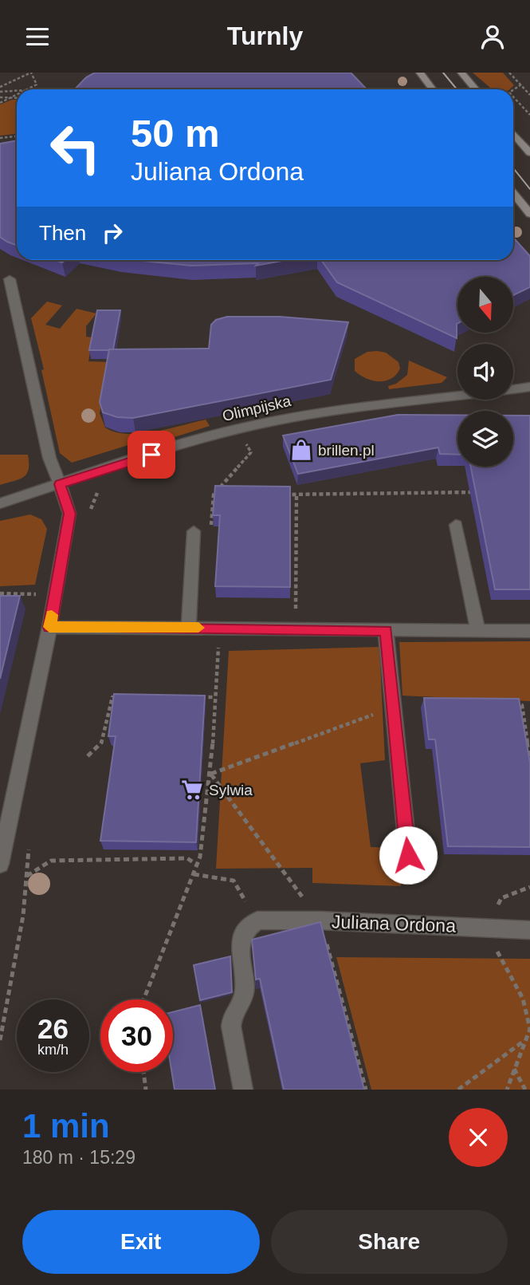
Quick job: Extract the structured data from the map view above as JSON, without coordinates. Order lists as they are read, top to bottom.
{
  "streets": {
    "street": ["Olimpijska", "Juliana Ordona"]
  },
  "places": {
    "shop": ["brillen.pl"],
    "supermarket": ["Sylwia"]
  },
  "north": "bottom",
  "page": {
    "header": "Turnly",
    "turn": ["50 m", "Juliana Ordona"],
    "then": "Then",
    "speed": "26 km/h",
    "limit": "30",
    "heading": ["1 min", "180 m · 15:29"],
    "buttons": ["Exit", "Share"]
  }
}
